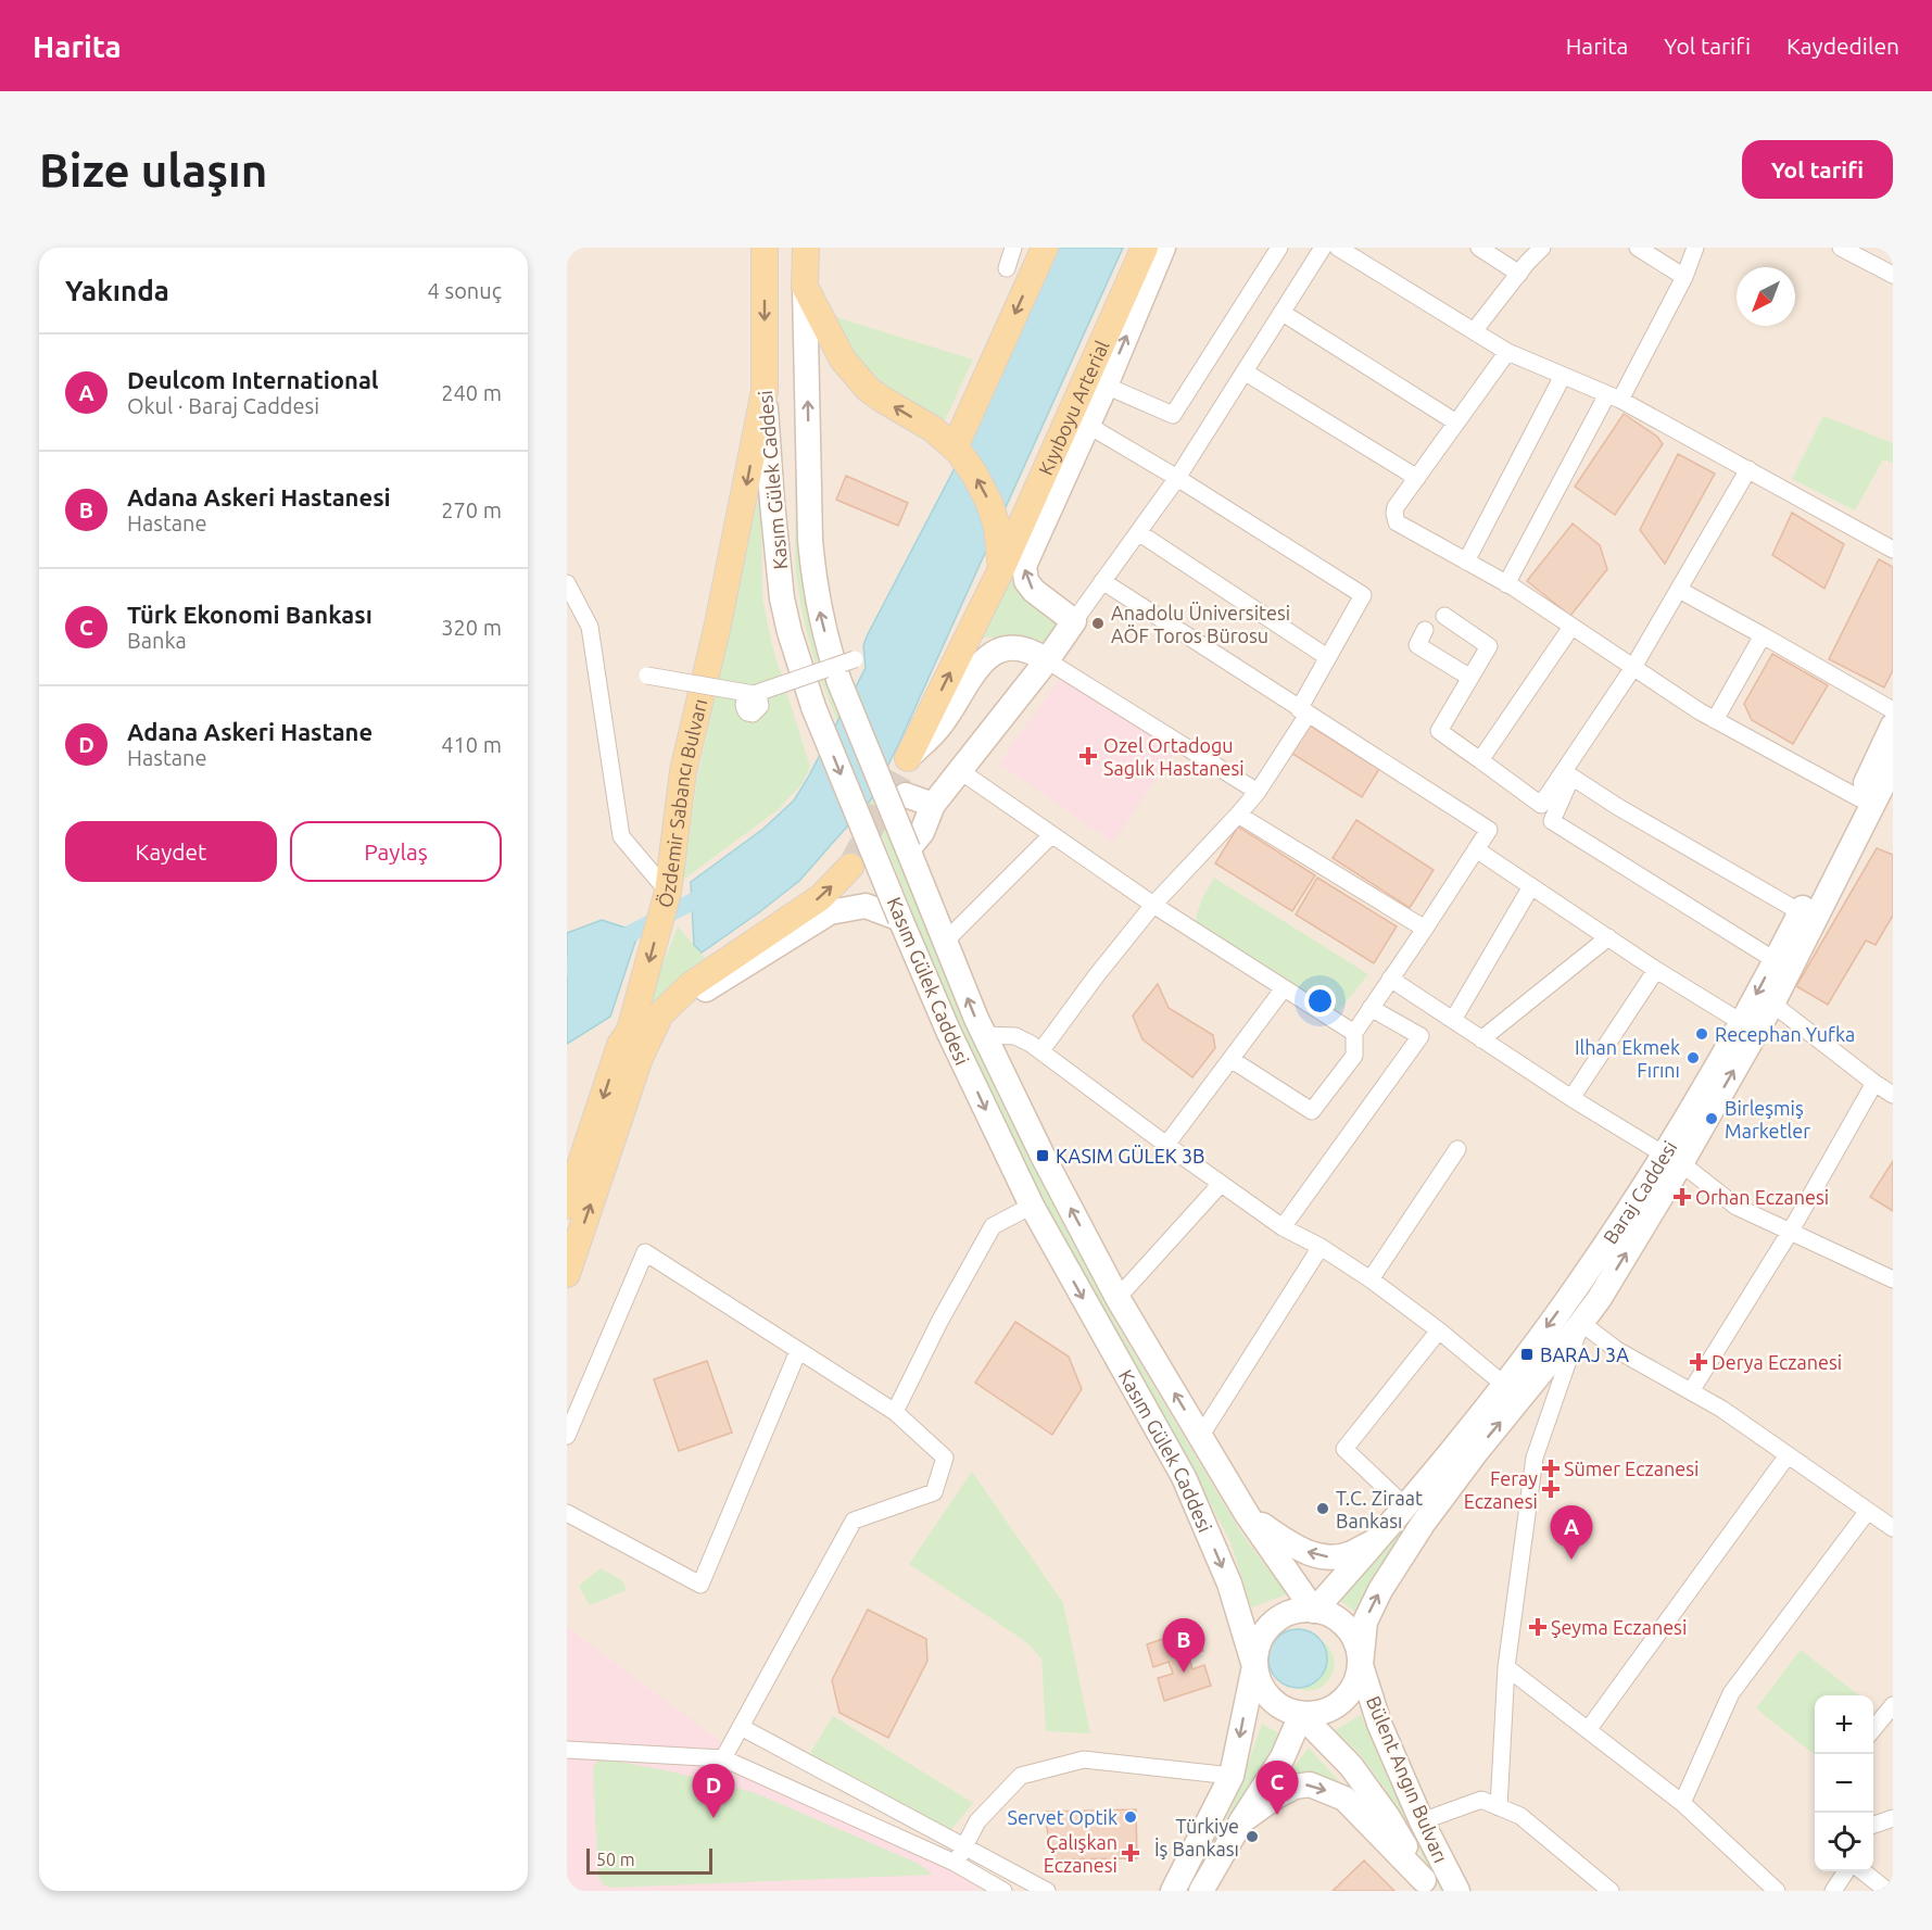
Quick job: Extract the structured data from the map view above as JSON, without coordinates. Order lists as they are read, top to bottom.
{
  "streets": {
    "main road": [
      "Kıyıboyu Arterial",
      "Kasım Gülek Caddesi",
      "Özdemir Sabancı Bulvarı",
      "Baraj Caddesi",
      "Bülent Angın Bulvarı"
    ]
  },
  "crossings": [
    ["Kasım Gülek Caddesi", "Özdemir Sabancı Bulvarı"],
    ["Kasım Gülek Caddesi", "Baraj Caddesi"],
    ["Kasım Gülek Caddesi", "Bülent Angın Bulvarı"],
    ["Baraj Caddesi", "Bülent Angın Bulvarı"]
  ],
  "places": {
    "other": [
      "Anadolu Üniversitesi AÖF Toros Bürosu",
      "Recephan Yufka",
      "Ilhan Ekmek Fırını",
      "Birleşmiş Marketler",
      "T.C. Ziraat Bankası",
      "Servet Optik",
      "Türkiye İş Bankası"
    ],
    "health": [
      "Ozel Ortadogu Saglık Hastanesi",
      "Orhan Eczanesi",
      "Derya Eczanesi",
      "Sümer Eczanesi",
      "Feray Eczanesi",
      "Şeyma Eczanesi",
      "Çalışkan Eczanesi"
    ],
    "transit": ["KASIM GÜLEK 3B", "BARAJ 3A"]
  },
  "scale_bar": "50 m",
  "north": "bottom left",
  "page": {
    "header": "Harita",
    "nav": ["Harita", "Yol tarifi", "Kaydedilen"],
    "buttons": [
      "Yol tarifi",
      ["Kaydet", "Paylaş"]
    ],
    "title": "Bize ulaşın",
    "heading": ["Yakında", "4 sonuç"],
    "list": [
      {
        "mark": "A",
        "name": "Deulcom International",
        "note": "Okul · Baraj Caddesi",
        "value": "240 m"
      },
      {
        "mark": "B",
        "name": "Adana Askeri Hastanesi",
        "note": "Hastane",
        "value": "270 m"
      },
      {
        "mark": "C",
        "name": "Türk Ekonomi Bankası",
        "note": "Banka",
        "value": "320 m"
      },
      {
        "mark": "D",
        "name": "Adana Askeri Hastane",
        "note": "Hastane",
        "value": "410 m"
      }
    ],
    "pins": [
      "A",
      "B",
      "C",
      "D"
    ],
    "map_buttons": ["+", "−"],
    "scale": "50 m"
  }
}
